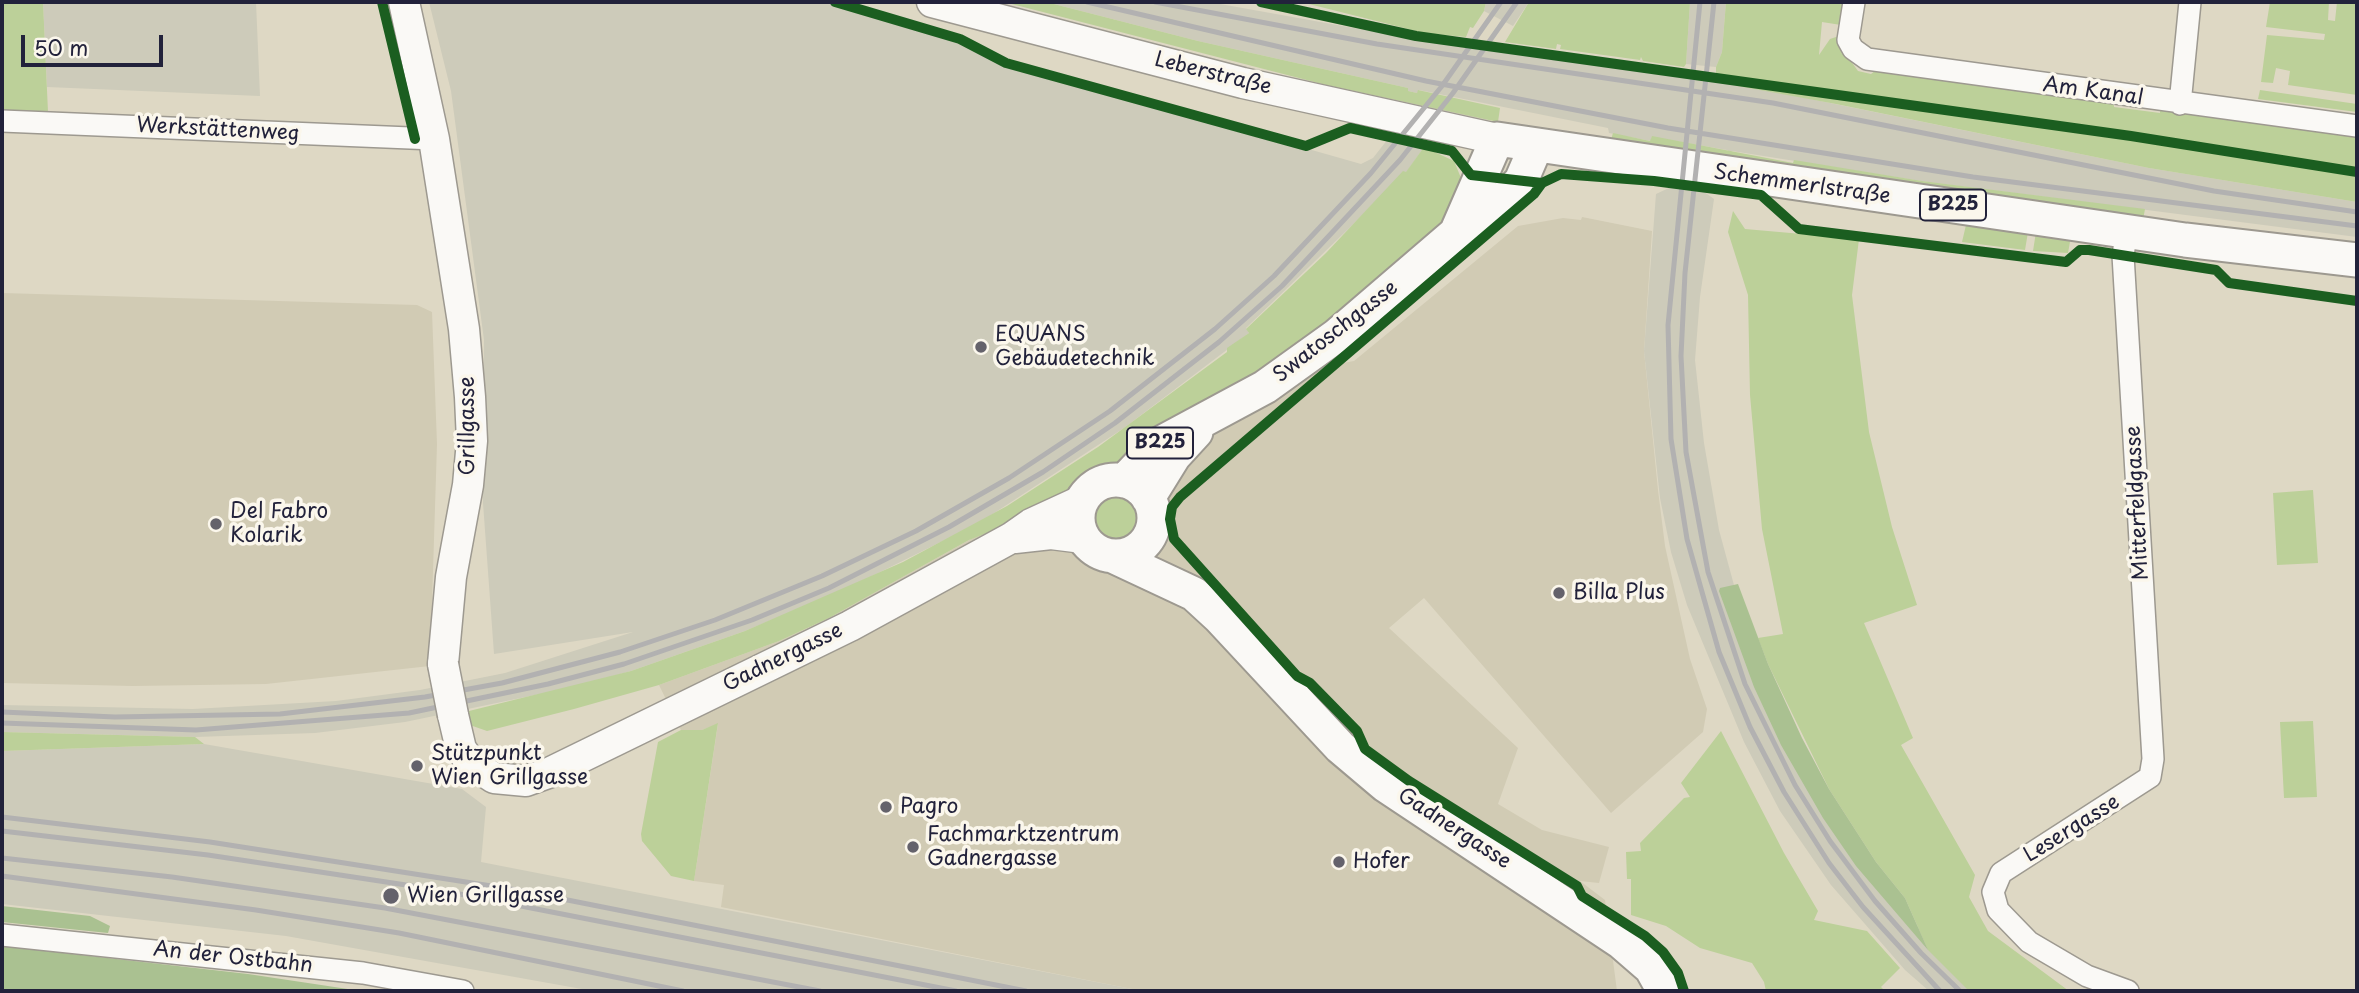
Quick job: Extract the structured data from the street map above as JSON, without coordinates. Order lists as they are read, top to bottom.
{
  "streets": {
    "main road": [
      "Leberstraße",
      "Schemmerlstraße",
      "B225",
      "Swatoschgasse",
      "Grillgasse",
      "Gadnergasse"
    ],
    "street": [
      "Am Kanal",
      "Werkstättenweg",
      "Mitterfeldgasse",
      "Lesergasse",
      "An der Ostbahn"
    ]
  },
  "crossings": [
    ["Leberstraße", "Schemmerlstraße"],
    ["Leberstraße", "Swatoschgasse"],
    ["Werkstättenweg", "Grillgasse"],
    ["Schemmerlstraße", "Swatoschgasse"],
    ["Schemmerlstraße", "Mitterfeldgasse"],
    ["B225", "Swatoschgasse"],
    ["B225", "Gadnergasse"],
    ["Swatoschgasse", "Gadnergasse"],
    ["Grillgasse", "Gadnergasse"],
    ["Mitterfeldgasse", "Lesergasse"]
  ],
  "places": [
    "EQUANS Gebäudetechnik",
    "Del Fabro Kolarik",
    "Billa Plus",
    "Stützpunkt Wien Grillgasse",
    "Pagro",
    "Fachmarktzentrum Gadnergasse",
    "Hofer",
    "Wien Grillgasse"
  ],
  "scale_bar": "50 m"
}
